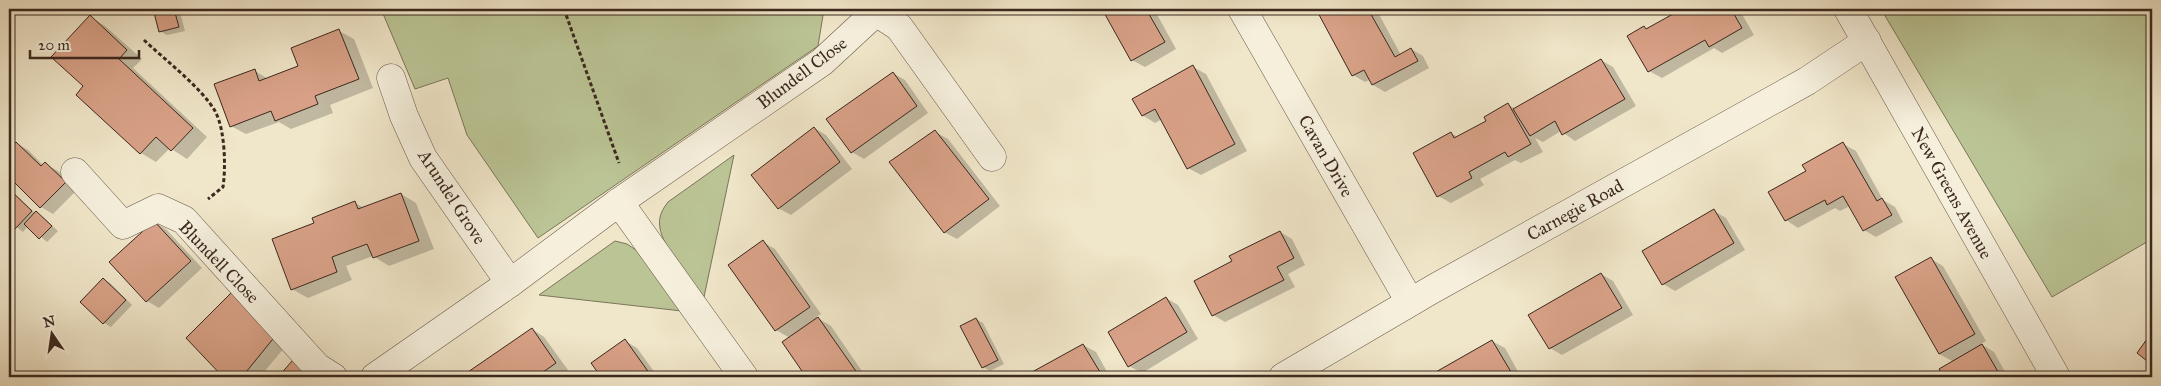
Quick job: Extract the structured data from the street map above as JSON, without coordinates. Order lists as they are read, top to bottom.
{
  "streets": {
    "street": [
      "Blundell Close",
      "Cavan Drive",
      "New Greens Avenue",
      "Arundel Grove",
      "Carnegie Road"
    ]
  },
  "crossings": [
    ["Blundell Close", "Arundel Grove"],
    ["Cavan Drive", "Carnegie Road"],
    ["New Greens Avenue", "Carnegie Road"]
  ],
  "scale_bar": "20 m",
  "north": "top"
}
